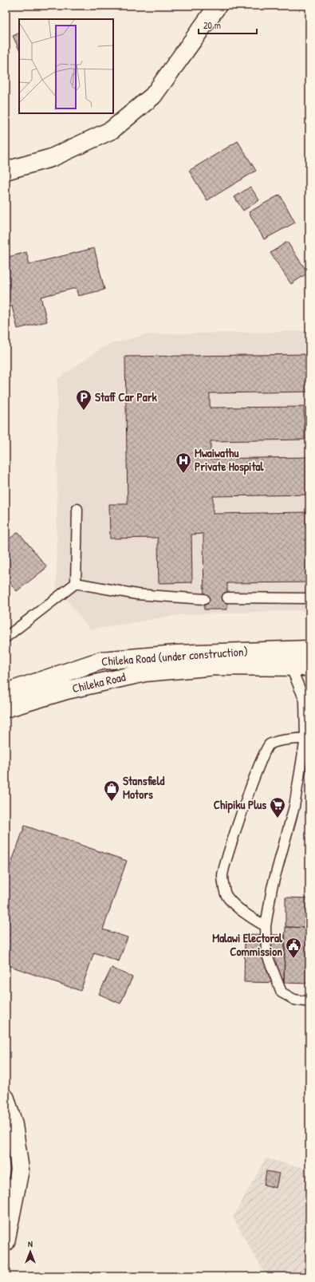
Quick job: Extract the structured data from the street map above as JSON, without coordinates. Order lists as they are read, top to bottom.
{
  "streets": {
    "main road": ["Chileka Road (under construction)", "Chileka Road"]
  },
  "places": {
    "parking": ["Staff Car Park"],
    "hospital": ["Mwaiwathu Private Hospital"],
    "shop": ["Stansfield Motors"],
    "supermarket": ["Chipiku Plus"],
    "public building": ["Malawi Electoral Commission"]
  },
  "scale_bar": "20 m",
  "north": "top"
}
